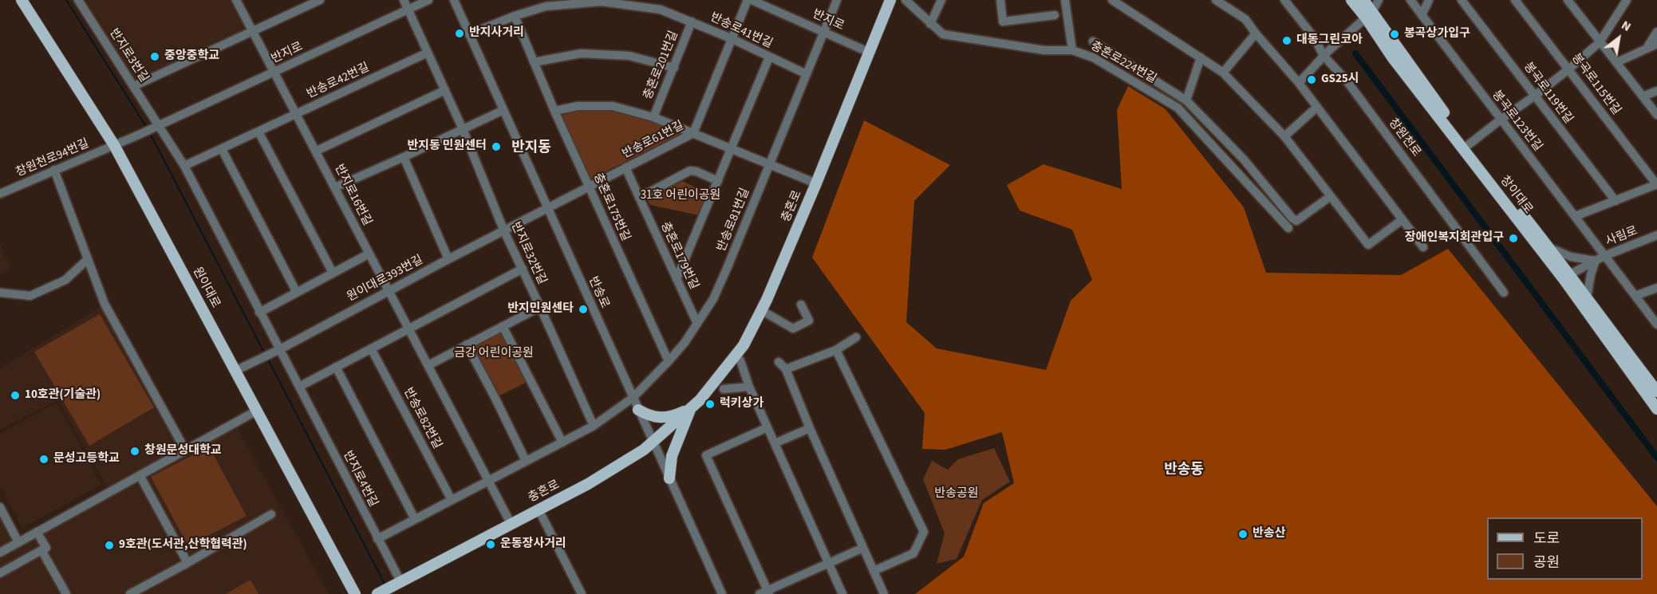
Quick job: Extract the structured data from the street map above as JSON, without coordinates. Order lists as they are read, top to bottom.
{
  "streets": {
    "main road": ["창이대로", "충혼로", "원이대로"],
    "street": [
      "반지로",
      "반송로41번길",
      "반지로3번길",
      "충혼로224번길",
      "충혼로201번길",
      "반송로42번길",
      "봉곡로115번길",
      "봉곡로119번길",
      "봉곡로123번길",
      "창원천로",
      "반송로61번길",
      "창원천로94번길",
      "반지로16번길",
      "충혼로175번길",
      "반송로81번길",
      "사림로",
      "반지로32번길",
      "충혼로179번길",
      "원이대로393번길",
      "반송로",
      "반송로82번길",
      "반지로4번길"
    ]
  },
  "crossings": [
    ["반지로", "반지로3번길"],
    ["반지로", "창원천로94번길"],
    ["반지로", "반지로16번길"],
    ["반지로", "충혼로"],
    ["반지로", "반송로81번길"],
    ["반지로", "반지로32번길"],
    ["반지로", "원이대로"],
    ["반지로", "반지로4번길"],
    ["반송로41번길", "충혼로201번길"],
    ["반송로41번길", "반송로61번길"],
    ["반송로41번길", "충혼로175번길"],
    ["반송로41번길", "반송로81번길"],
    ["반송로41번길", "반송로"],
    ["반지로3번길", "반지로4번길"],
    ["충혼로201번길", "반송로61번길"],
    ["충혼로201번길", "충혼로"],
    ["충혼로201번길", "충혼로175번길"],
    ["충혼로201번길", "반송로81번길"],
    ["반송로42번길", "반지로16번길"],
    ["반송로42번길", "반지로32번길"],
    ["반송로42번길", "반지로4번길"],
    ["봉곡로123번길", "사림로"],
    ["반송로61번길", "충혼로175번길"],
    ["반송로61번길", "충혼로179번길"],
    ["반송로61번길", "원이대로393번길"],
    ["반송로61번길", "반송로"],
    ["창원천로94번길", "원이대로"],
    ["반지로16번길", "충혼로"],
    ["반지로16번길", "원이대로393번길"],
    ["창이대로", "사림로"],
    ["충혼로", "반송로"],
    ["충혼로", "반지로4번길"],
    ["충혼로175번길", "반송로81번길"],
    ["반송로81번길", "충혼로179번길"],
    ["반송로81번길", "반송로"],
    ["반지로32번길", "원이대로393번길"],
    ["원이대로393번길", "원이대로"],
    ["원이대로393번길", "반송로"],
    ["원이대로393번길", "반지로4번길"]
  ],
  "districts": ["반지동", "반송동"],
  "parks": ["31호 어린이공원", "금강 어린이공원", "반송공원"],
  "places": [
    "반지사거리",
    "봉곡상가입구",
    "대동그린코아",
    "중앙중학교",
    "GS25시",
    "반지동 민원센터",
    "장애인복지회관입구",
    "반지민원센타",
    "10호관(기술관)",
    "럭키상가",
    "창원문성대학교",
    "문성고등학교",
    "반송산",
    "운동장사거리",
    "9호관(도서관,산학협력관)"
  ],
  "legend": ["도로", "공원"],
  "north": "top right"
}
